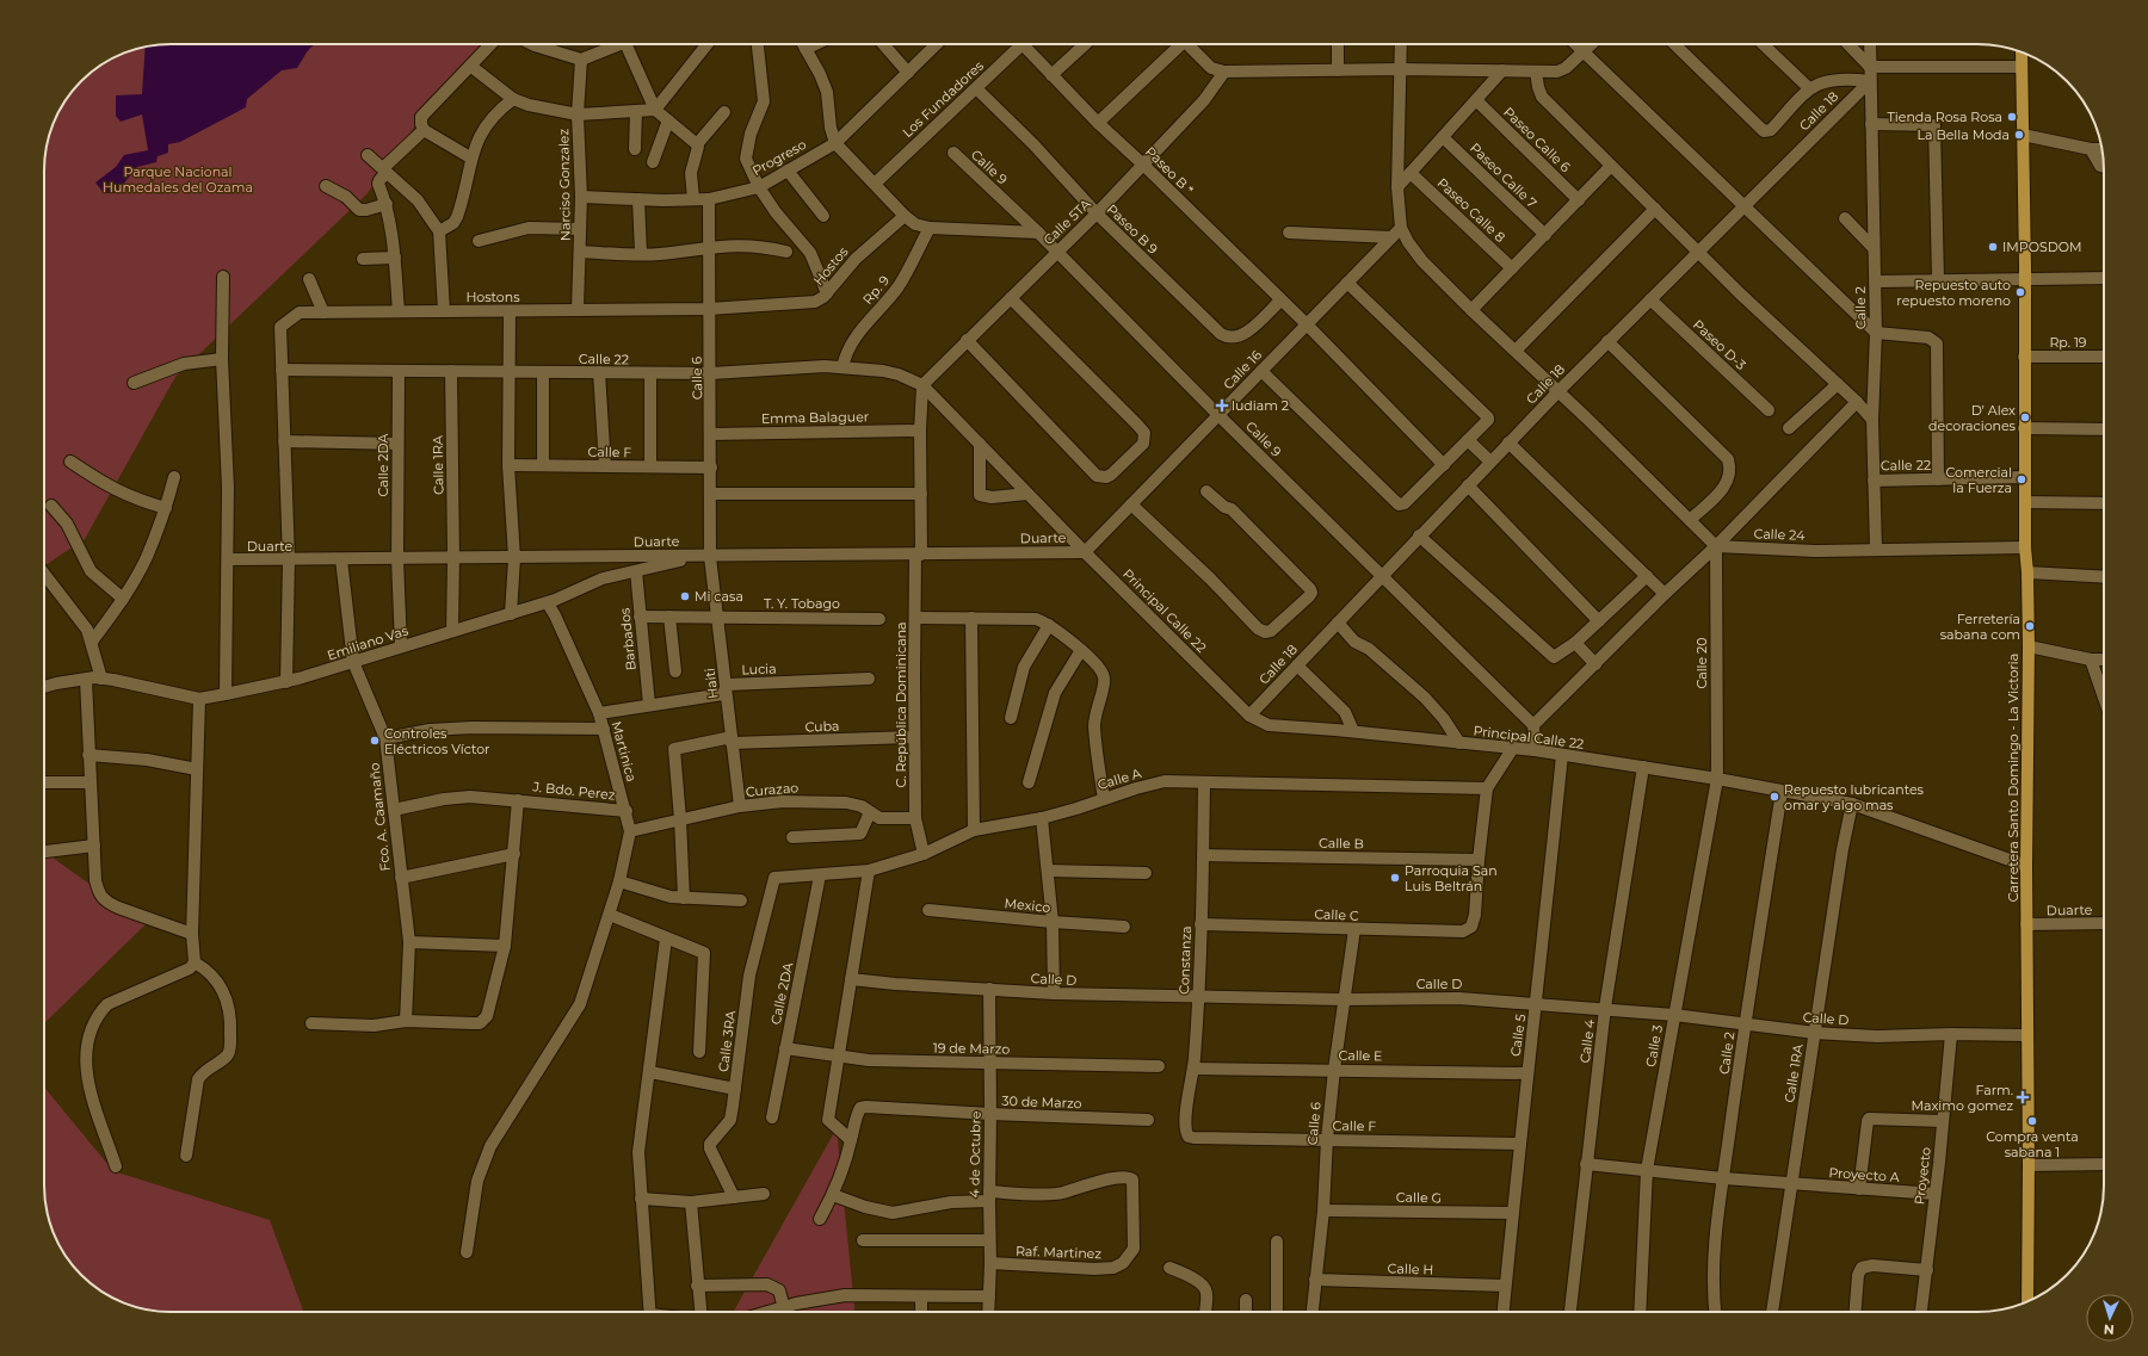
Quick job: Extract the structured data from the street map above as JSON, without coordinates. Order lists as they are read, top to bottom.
{
  "streets": {
    "main road": ["Carretera Santo Domingo - La Victoria"],
    "street": [
      "Los Fundadores",
      "Calle 18",
      "Paseo Calle 6",
      "Progreso",
      "Calle 9",
      "Paseo B *",
      "Paseo Calle 7",
      "Narciso Gonzalez",
      "Paseo Calle 8",
      "Calle 5TA",
      "Paseo B 9",
      "Hostos",
      "Rp. 9",
      "Hostons",
      "Calle 2",
      "Rp. 19",
      "Paseo D-3",
      "Calle 22",
      "Calle 16",
      "Calle 6",
      "Emma Balaguer",
      "Calle F",
      "Calle 2DA",
      "Calle 1RA",
      "Calle 24",
      "Duarte",
      "T. Y. Tobago",
      "Principal Calle 22",
      "Barbados",
      "Emiliano Vas",
      "Calle 20",
      "Lucia",
      "Haiti",
      "C. República Dominicana",
      "Cuba",
      "Martinica",
      "Calle A",
      "Curazao",
      "J. Bdo. Perez",
      "Fco. A. Caamaño",
      "Calle B",
      "Mexico",
      "Calle C",
      "Constanza",
      "Calle D",
      "Calle 5",
      "Calle 3RA",
      "Calle 4",
      "Calle 3",
      "19 de Marzo",
      "Calle E",
      "30 de Marzo",
      "4 de Octubre",
      "Proyecto A",
      "Proyecto",
      "Calle G",
      "Raf. Martinez",
      "Calle H"
    ]
  },
  "crossings": [
    ["Los Fundadores", "Paseo B 9"],
    ["Calle 18", "Calle 9"],
    ["Calle 18", "Calle 2"],
    ["Calle 18", "Paseo D-3"],
    ["Calle 18", "Principal Calle 22"],
    ["Progreso", "Narciso Gonzalez"],
    ["Progreso", "Calle 6"],
    ["Calle 9", "Calle 5TA"],
    ["Calle 9", "Calle 16"],
    ["Paseo B *", "Calle 5TA"],
    ["Paseo B *", "Paseo B 9"],
    ["Paseo B *", "Calle 16"],
    ["Narciso Gonzalez", "Hostons"],
    ["Calle 5TA", "Paseo B 9"],
    ["Calle 5TA", "Calle 22"],
    ["Calle 5TA", "Principal Calle 22"],
    ["Calle 5TA", "C. República Dominicana"],
    ["Hostos", "Hostons"],
    ["Hostos", "Calle 6"],
    ["Rp. 9", "Calle 22"],
    ["Hostons", "Calle 22"],
    ["Hostons", "Calle 6"],
    ["Calle 2", "Calle 22"],
    ["Calle 2", "Calle 24"],
    ["Calle 2", "Principal Calle 22"],
    ["Calle 2", "Calle D"],
    ["Calle 2", "Proyecto A"],
    ["Rp. 19", "Carretera Santo Domingo - La Victoria"],
    ["Calle 22", "Calle 6"],
    ["Calle 22", "Calle 2DA"],
    ["Calle 22", "Calle 1RA"],
    ["Calle 22", "Principal Calle 22"],
    ["Calle 22", "C. República Dominicana"],
    ["Calle 22", "Carretera Santo Domingo - La Victoria"],
    ["Calle 16", "Duarte"],
    ["Calle 16", "Principal Calle 22"],
    ["Calle 6", "Emma Balaguer"],
    ["Calle 6", "Calle F"],
    ["Calle 6", "Duarte"],
    ["Calle 6", "Emiliano Vas"],
    ["Calle 6", "Haiti"],
    ["Calle 6", "Calle C"],
    ["Calle 6", "Calle D"],
    ["Calle 6", "Calle E"],
    ["Calle 6", "Calle G"],
    ["Calle 6", "Calle H"],
    ["Emma Balaguer", "C. República Dominicana"],
    ["Calle F", "Constanza"],
    ["Calle F", "Calle 5"],
    ["Calle 2DA", "Duarte"],
    ["Calle 2DA", "Emiliano Vas"],
    ["Calle 2DA", "Calle A"],
    ["Calle 2DA", "19 de Marzo"],
    ["Calle 1RA", "Duarte"],
    ["Calle 1RA", "Principal Calle 22"],
    ["Calle 1RA", "Emiliano Vas"],
    ["Calle 1RA", "Calle D"],
    ["Calle 1RA", "Proyecto A"],
    ["Calle 24", "Calle 20"],
    ["Calle 24", "Carretera Santo Domingo - La Victoria"],
    ["Duarte", "Principal Calle 22"],
    ["Duarte", "Emiliano Vas"],
    ["Duarte", "Haiti"],
    ["Duarte", "C. República Dominicana"],
    ["Duarte", "Carretera Santo Domingo - La Victoria"],
    ["Duarte", "Fco. A. Caamaño"],
    ["T. Y. Tobago", "Barbados"],
    ["T. Y. Tobago", "Haiti"],
    ["Principal Calle 22", "Calle 20"],
    ["Principal Calle 22", "C. República Dominicana"],
    ["Principal Calle 22", "Carretera Santo Domingo - La Victoria"],
    ["Principal Calle 22", "Calle 5"],
    ["Principal Calle 22", "Calle 4"],
    ["Principal Calle 22", "Calle 3"],
    ["Barbados", "Emiliano Vas"],
    ["Barbados", "Lucia"],
    ["Emiliano Vas", "Haiti"],
    ["Emiliano Vas", "Martinica"],
    ["Emiliano Vas", "Fco. A. Caamaño"],
    ["Calle 20", "Calle 3"],
    ["Lucia", "Haiti"],
    ["Lucia", "Martinica"],
    ["Haiti", "Cuba"],
    ["Haiti", "Curazao"],
    ["C. República Dominicana", "Cuba"],
    ["C. República Dominicana", "Calle A"],
    ["C. República Dominicana", "Curazao"],
    ["Cuba", "Curazao"],
    ["Martinica", "Curazao"],
    ["Martinica", "J. Bdo. Perez"],
    ["Carretera Santo Domingo - La Victoria", "Calle D"],
    ["Calle A", "Constanza"],
    ["Calle A", "Calle 3RA"],
    ["J. Bdo. Perez", "Fco. A. Caamaño"],
    ["Calle B", "Calle C"],
    ["Calle B", "Constanza"],
    ["Calle C", "Constanza"],
    ["Constanza", "Calle D"],
    ["Constanza", "Calle E"],
    ["Calle D", "Calle 5"],
    ["Calle D", "Calle 4"],
    ["Calle D", "Calle 3"],
    ["Calle D", "4 de Octubre"],
    ["Calle D", "Proyecto"],
    ["Calle 5", "Calle E"],
    ["Calle 5", "Calle G"],
    ["Calle 5", "Calle H"],
    ["Calle 4", "Proyecto A"],
    ["Calle 3", "Proyecto A"],
    ["19 de Marzo", "4 de Octubre"],
    ["30 de Marzo", "4 de Octubre"],
    ["4 de Octubre", "Raf. Martinez"],
    ["Proyecto A", "Proyecto"]
  ],
  "parks": ["Parque Nacional Humedales del Ozama"],
  "places": {
    "other": [
      "Tienda Rosa Rosa",
      "La Bella Moda",
      "IMPOSDOM",
      "Repuesto auto repuesto moreno",
      "D’ Alex decoraciones",
      "Comercial la Fuerza",
      "Mi casa",
      "Ferretería sabana com",
      "Controles Eléctricos Víctor",
      "Repuesto lubricantes omar y algo mas",
      "Parroquia San Luis Beltrán",
      "Compra venta sabana 1"
    ],
    "health": ["ludiam 2", "Farm. Maximo gomez"]
  },
  "north": "bottom"
}
